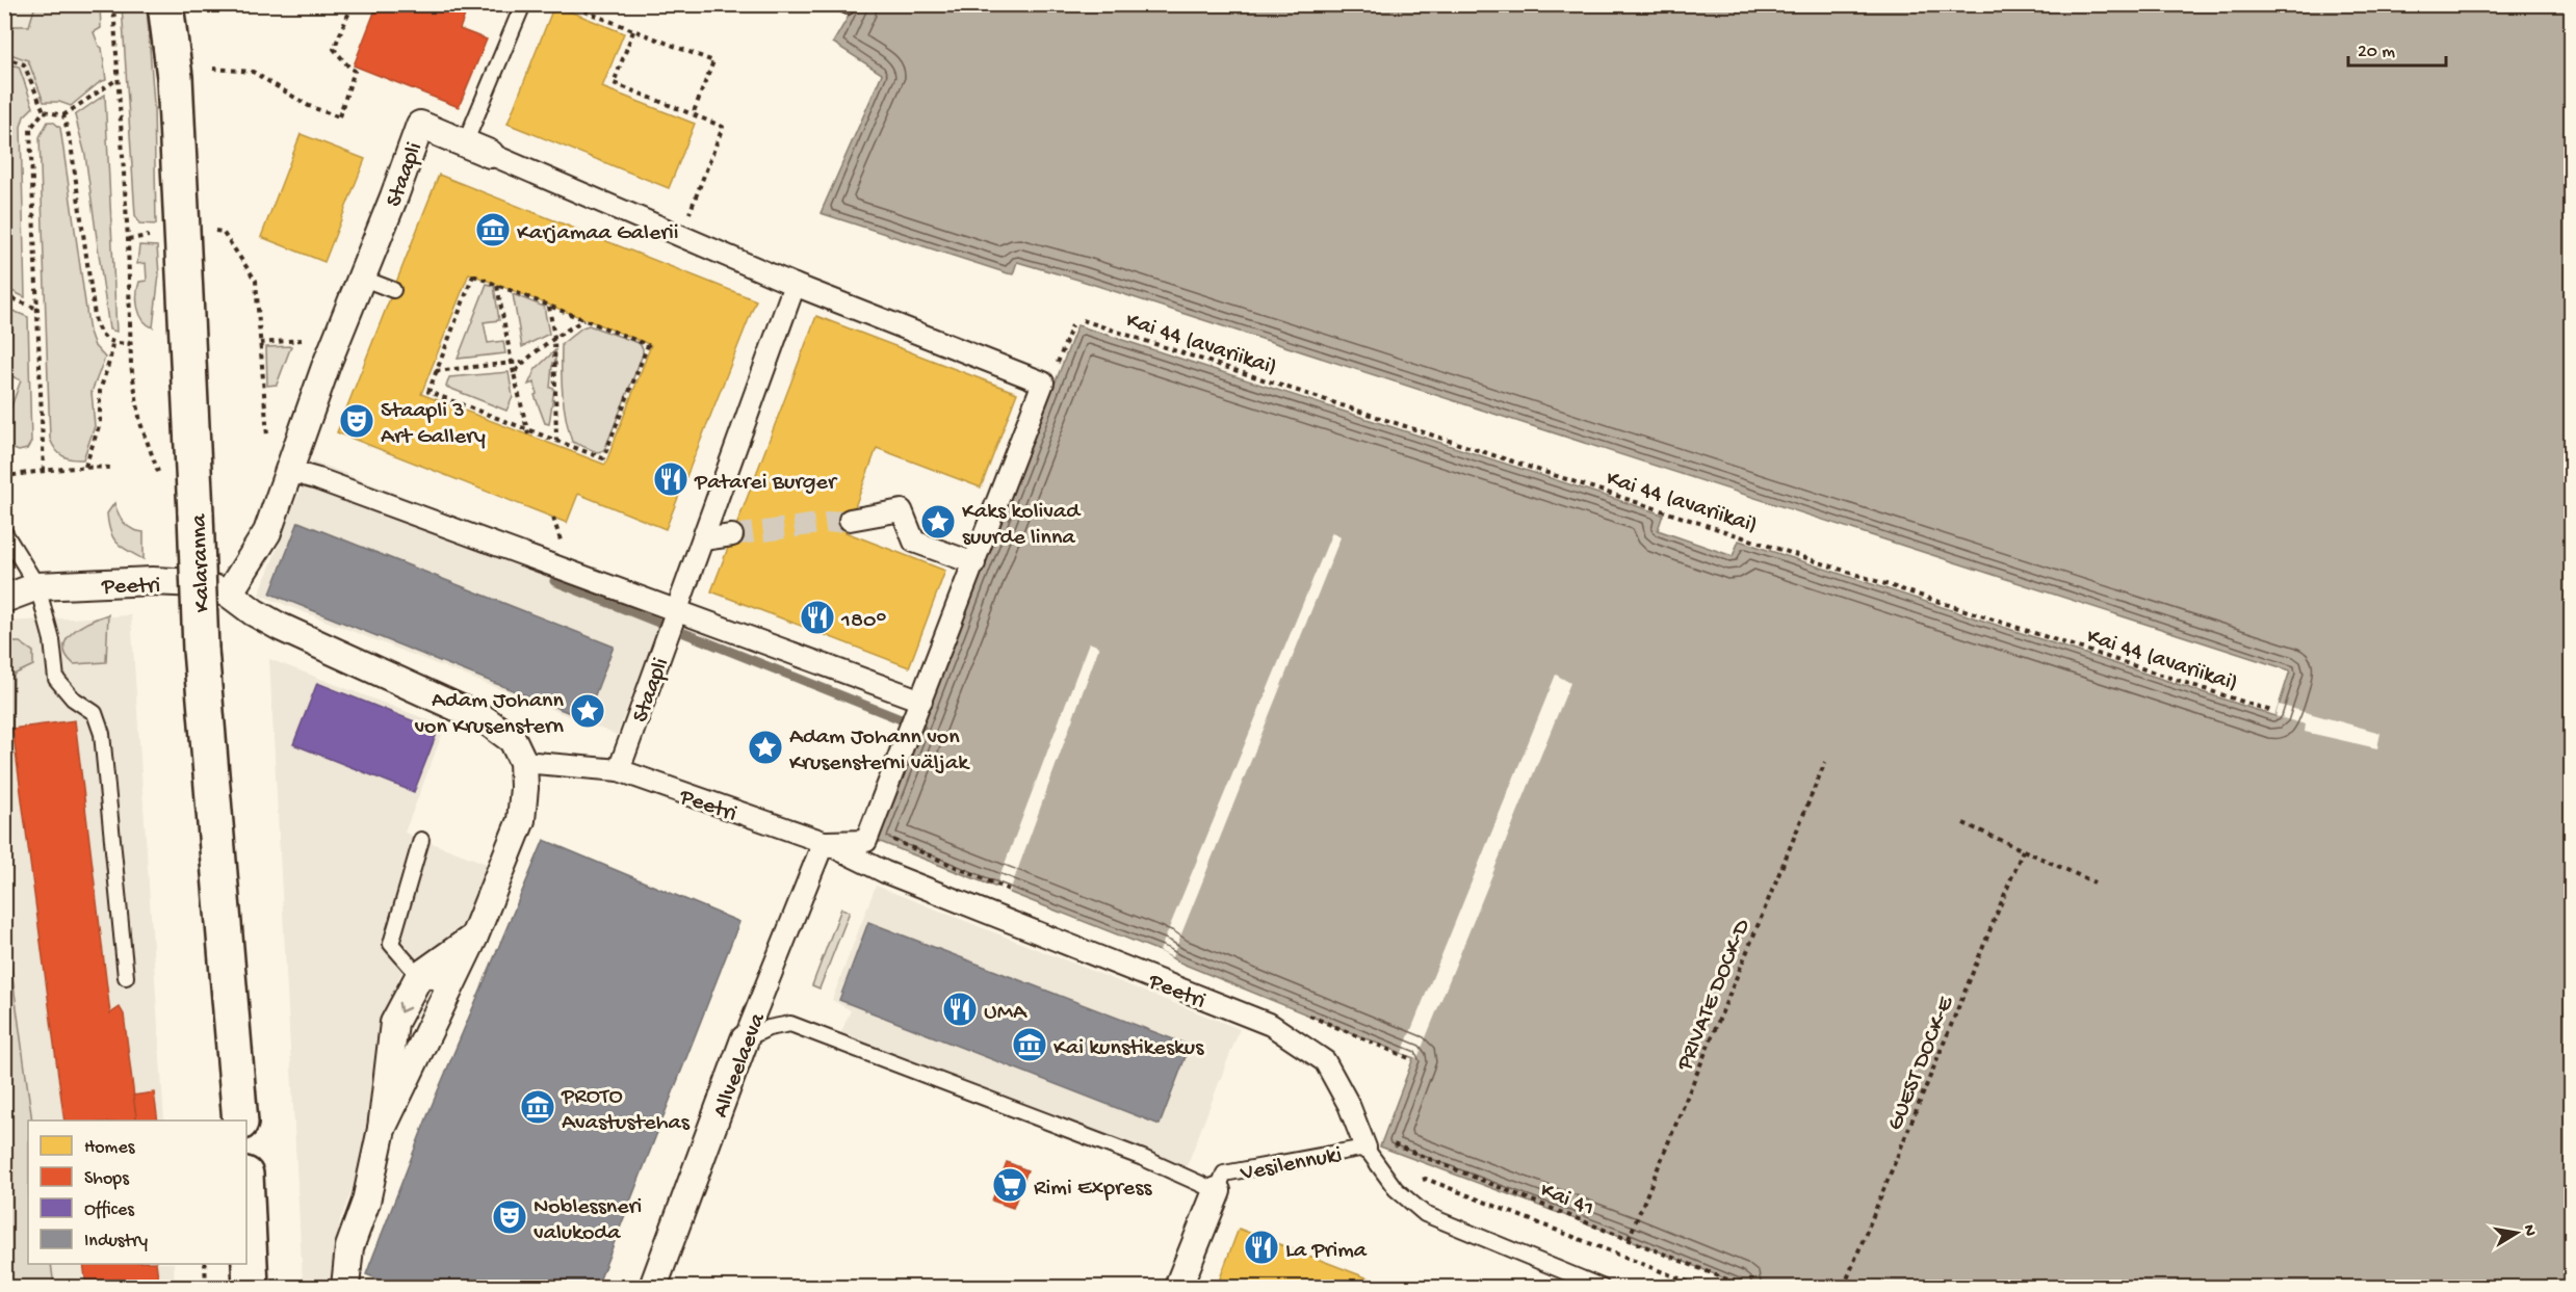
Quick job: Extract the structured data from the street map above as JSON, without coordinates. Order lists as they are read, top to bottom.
{
  "streets": {
    "street": [
      "Staapli",
      "Kalaranna",
      "Peetri",
      "Allveelaeva",
      "Vesilennuki"
    ],
    "path": [
      "Kai 44 (avariikai)",
      "PRIVATE DOCK-D",
      "GUEST DOCK-E",
      "Kai 41"
    ]
  },
  "crossings": [
    ["Staapli", "Peetri"],
    ["Peetri", "Allveelaeva"],
    ["Peetri", "Vesilennuki"],
    ["PRIVATE DOCK-D", "Kai 41"]
  ],
  "places": {
    "museum": ["Karjamaa Galerii", "Kai kunstikeskus", "PROTO Avastustehas"],
    "theatre": ["Staapli 3 Art Gallery", "Noblessneri valukoda"],
    "restaurant": [
      "Patarei Burger",
      "180°",
      "UMA",
      "La Prima"
    ],
    "place": ["Kaks kolivad suurde linna", "Adam Johann von Krusenstern", "Adam Johann von Krusensterni väljak"],
    "supermarket": ["Rimi Express"]
  },
  "legend": [
    "Homes",
    "Shops",
    "Offices",
    "Industry"
  ],
  "scale_bar": "20 m",
  "north": "right"
}
